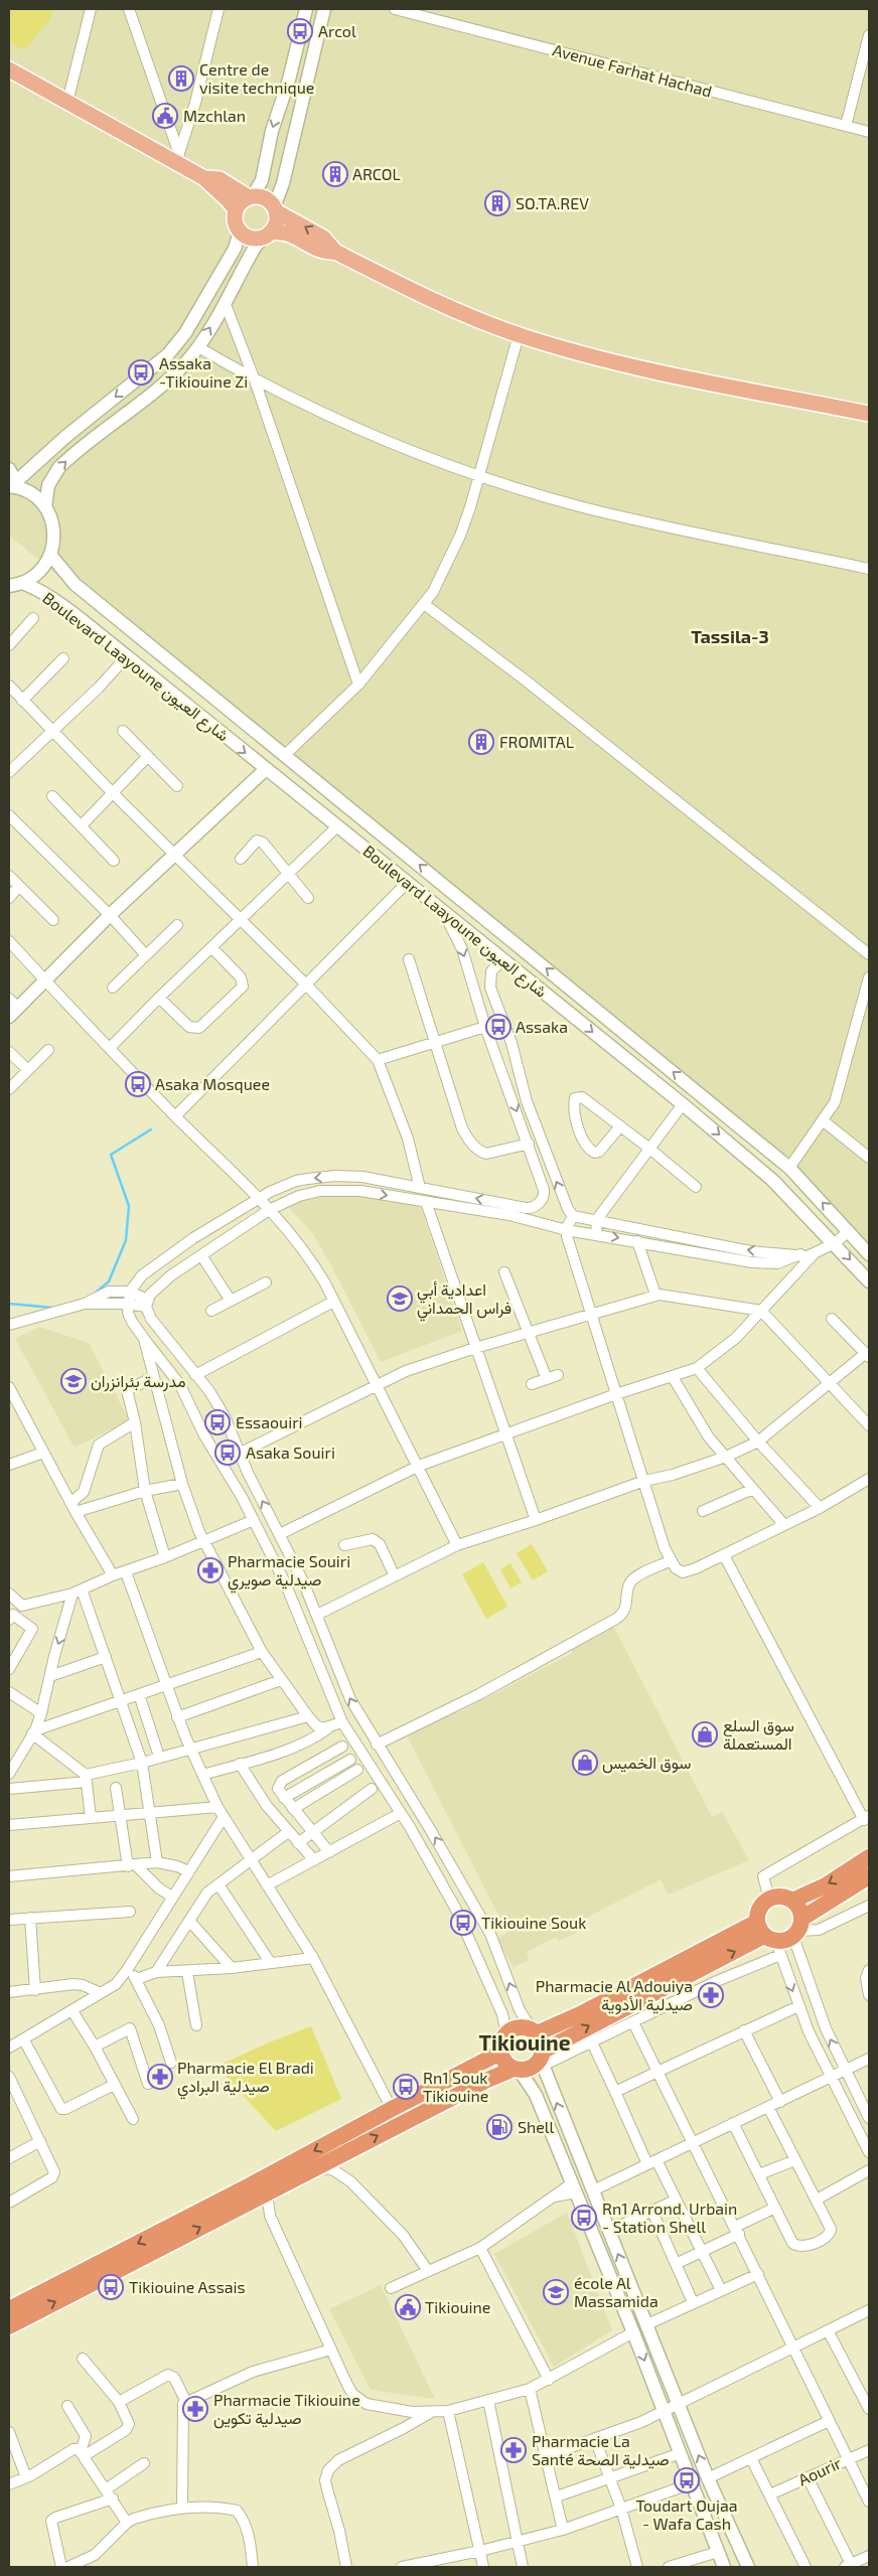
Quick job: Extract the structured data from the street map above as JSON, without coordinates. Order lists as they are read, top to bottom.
{
  "streets": {
    "street": ["Avenue Farhat Hachad", "Boulevard Laayoune شارع العيون", "Aourir"]
  },
  "districts": ["Tassila-3", "Tikiouine"],
  "places": {
    "bus stop": [
      "Arcol",
      "Assaka -Tikiouine Zi",
      "Assaka",
      "Asaka Mosquee",
      "Essaouiri",
      "Asaka Souiri",
      "Tikiouine Souk",
      "Rn1 Souk Tikiouine",
      "Rn1 Arrond. Urbain - Station Shell",
      "Tikiouine Assais",
      "Toudart Oujaa - Wafa Cash"
    ],
    "building": [
      "Centre de visite technique",
      "ARCOL",
      "SO.TA.REV",
      "FROMITAL"
    ],
    "public building": ["Mzchlan", "Tikiouine"],
    "school or university": ["اعدادية أبي فراس الحمداني", "مدرسة بئرانزران", "école Al Massamida"],
    "pharmacy": [
      "Pharmacie Souiri صيدلية صويري",
      "Pharmacie Al Adouiya صيدلية الأدوية",
      "Pharmacie El Bradi صيدلية البرادي",
      "Pharmacie Tikiouine صيدلية تكوين",
      "Pharmacie La Santé صيدلية الصحة"
    ],
    "shop": ["سوق السلع المستعملة", "سوق الخميس"],
    "fuel station": ["Shell"]
  }
}
